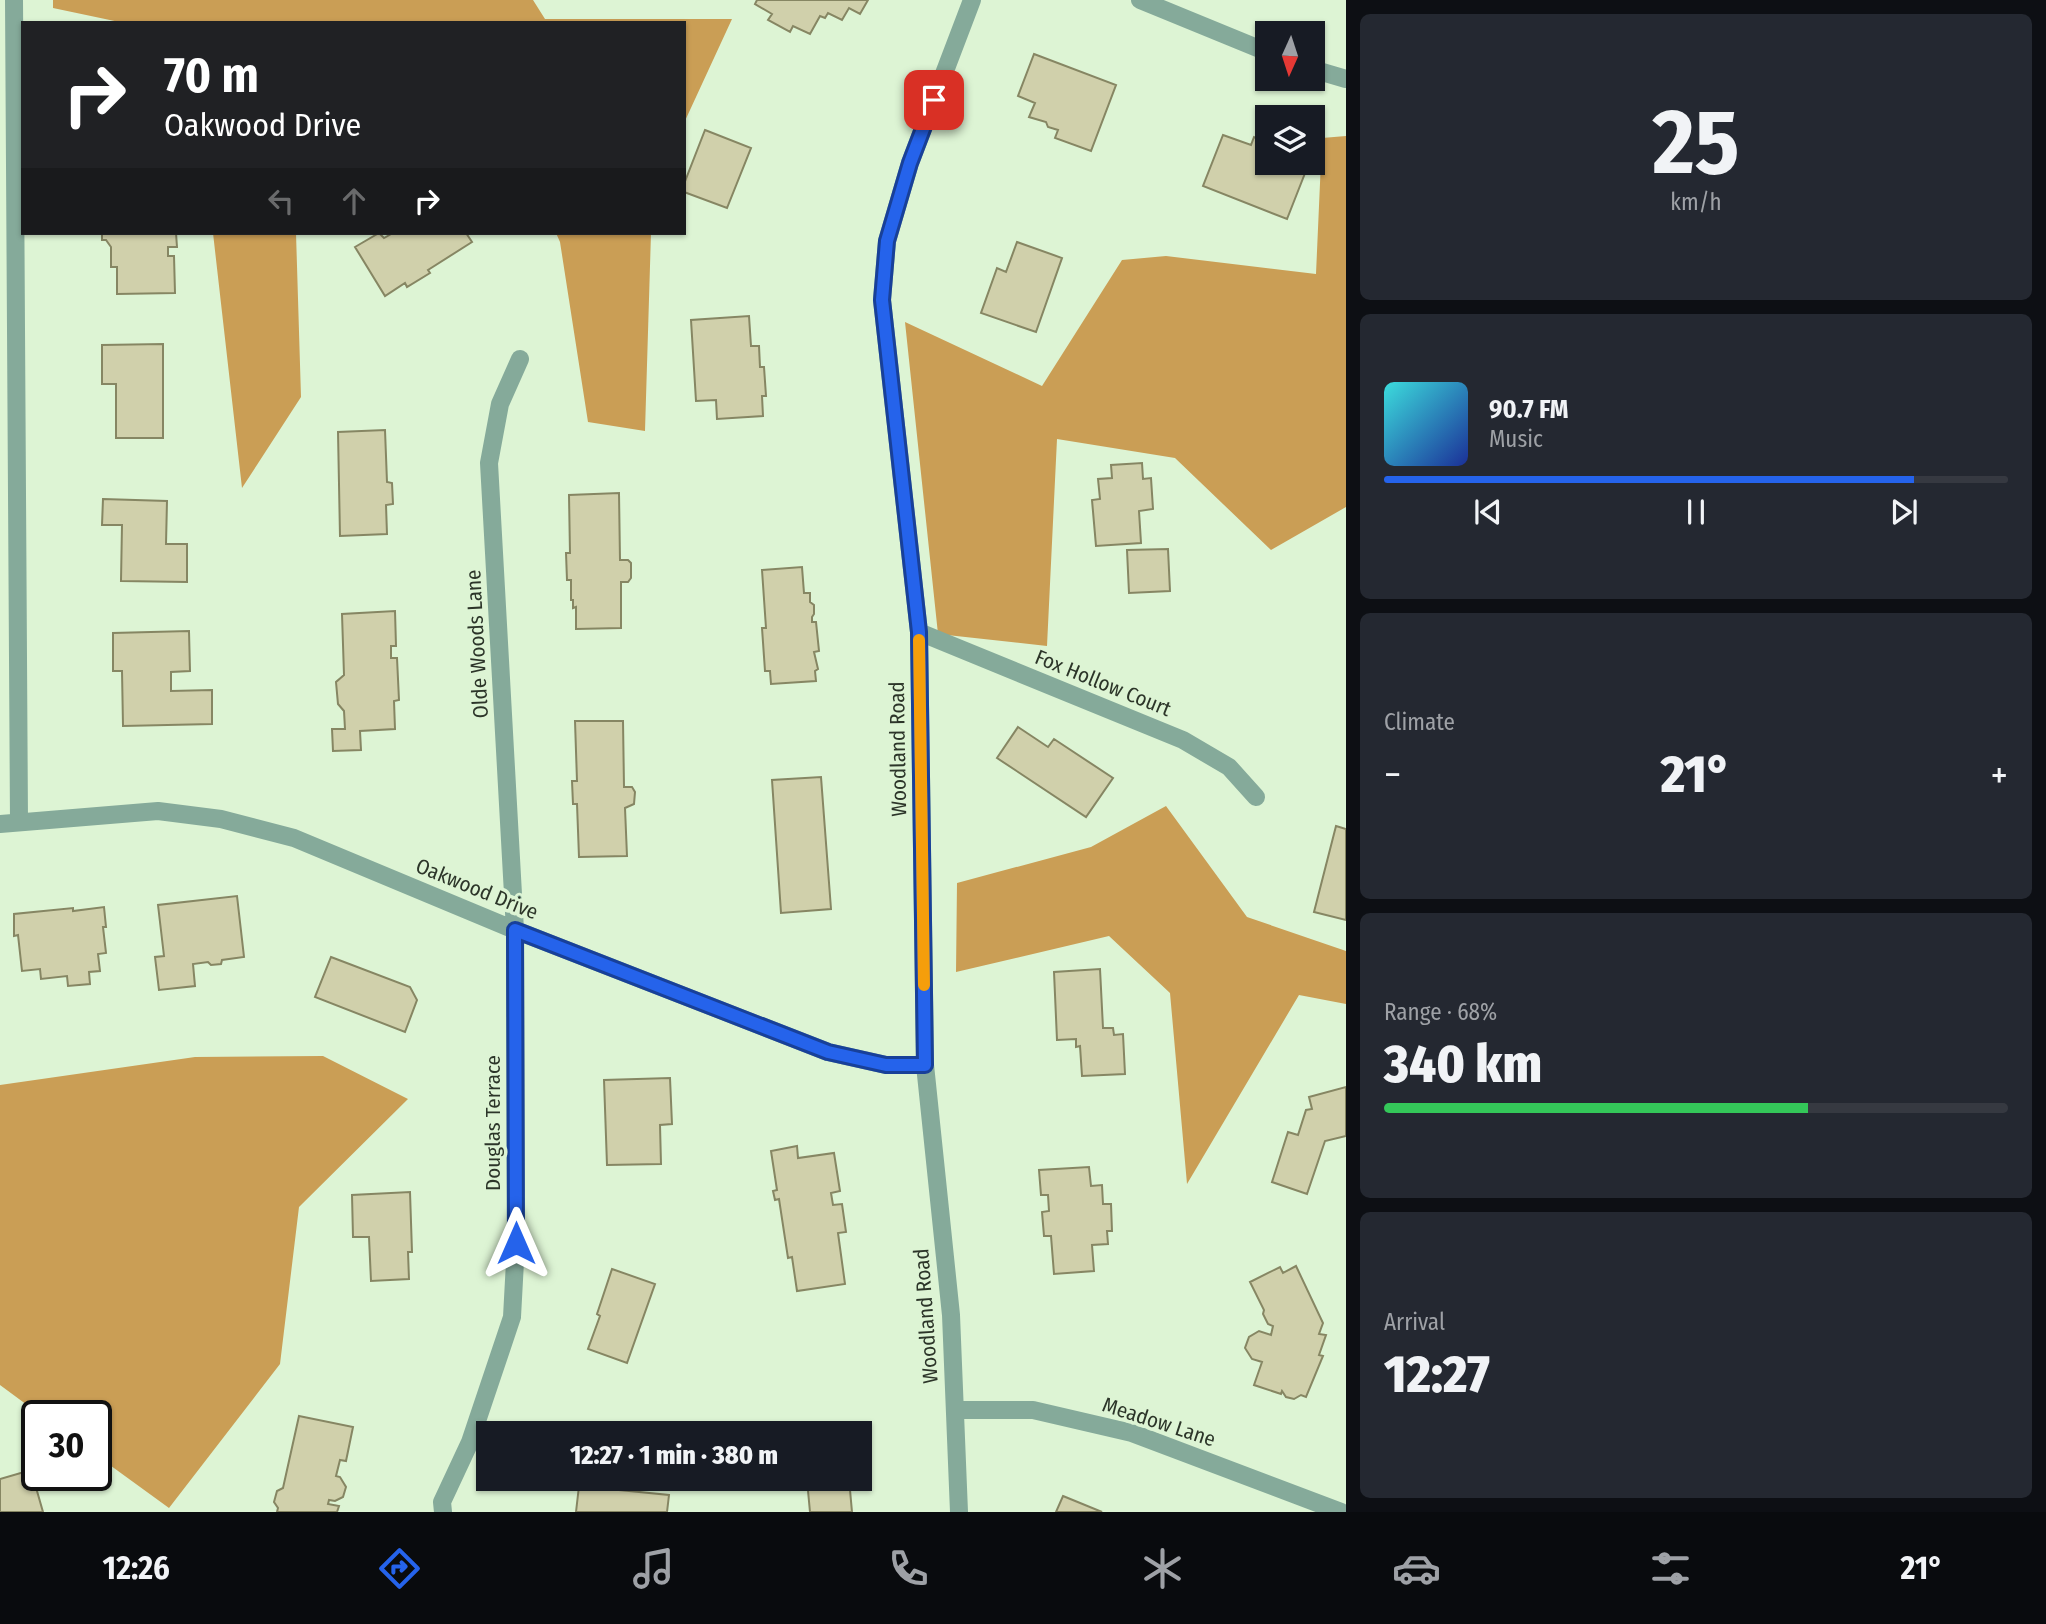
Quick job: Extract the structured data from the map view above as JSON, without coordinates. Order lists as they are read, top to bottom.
{
  "streets": {
    "street": [
      "Olde Woods Lane",
      "Fox Hollow Court",
      "Woodland Road",
      "Oakwood Drive",
      "Douglas Terrace",
      "Meadow Lane"
    ]
  },
  "crossings": [
    ["Olde Woods Lane", "Oakwood Drive"],
    ["Olde Woods Lane", "Douglas Terrace"],
    ["Fox Hollow Court", "Woodland Road"],
    ["Woodland Road", "Oakwood Drive"],
    ["Woodland Road", "Meadow Lane"],
    ["Oakwood Drive", "Douglas Terrace"]
  ],
  "north": "bottom",
  "page": {
    "tile": [
      ["25", "km/h"],
      "Climate",
      ["Range · 68%", "340 km"],
      ["Arrival", "12:27"]
    ],
    "turn": ["70 m", "Oakwood Drive"],
    "song": ["90.7 FM", "Music"],
    "heat": ["−", "21°", "+"],
    "limit": "30",
    "trip": "12:27 · 1 min · 380 m",
    "tabs": ["12:26", "21°"]
  }
}
